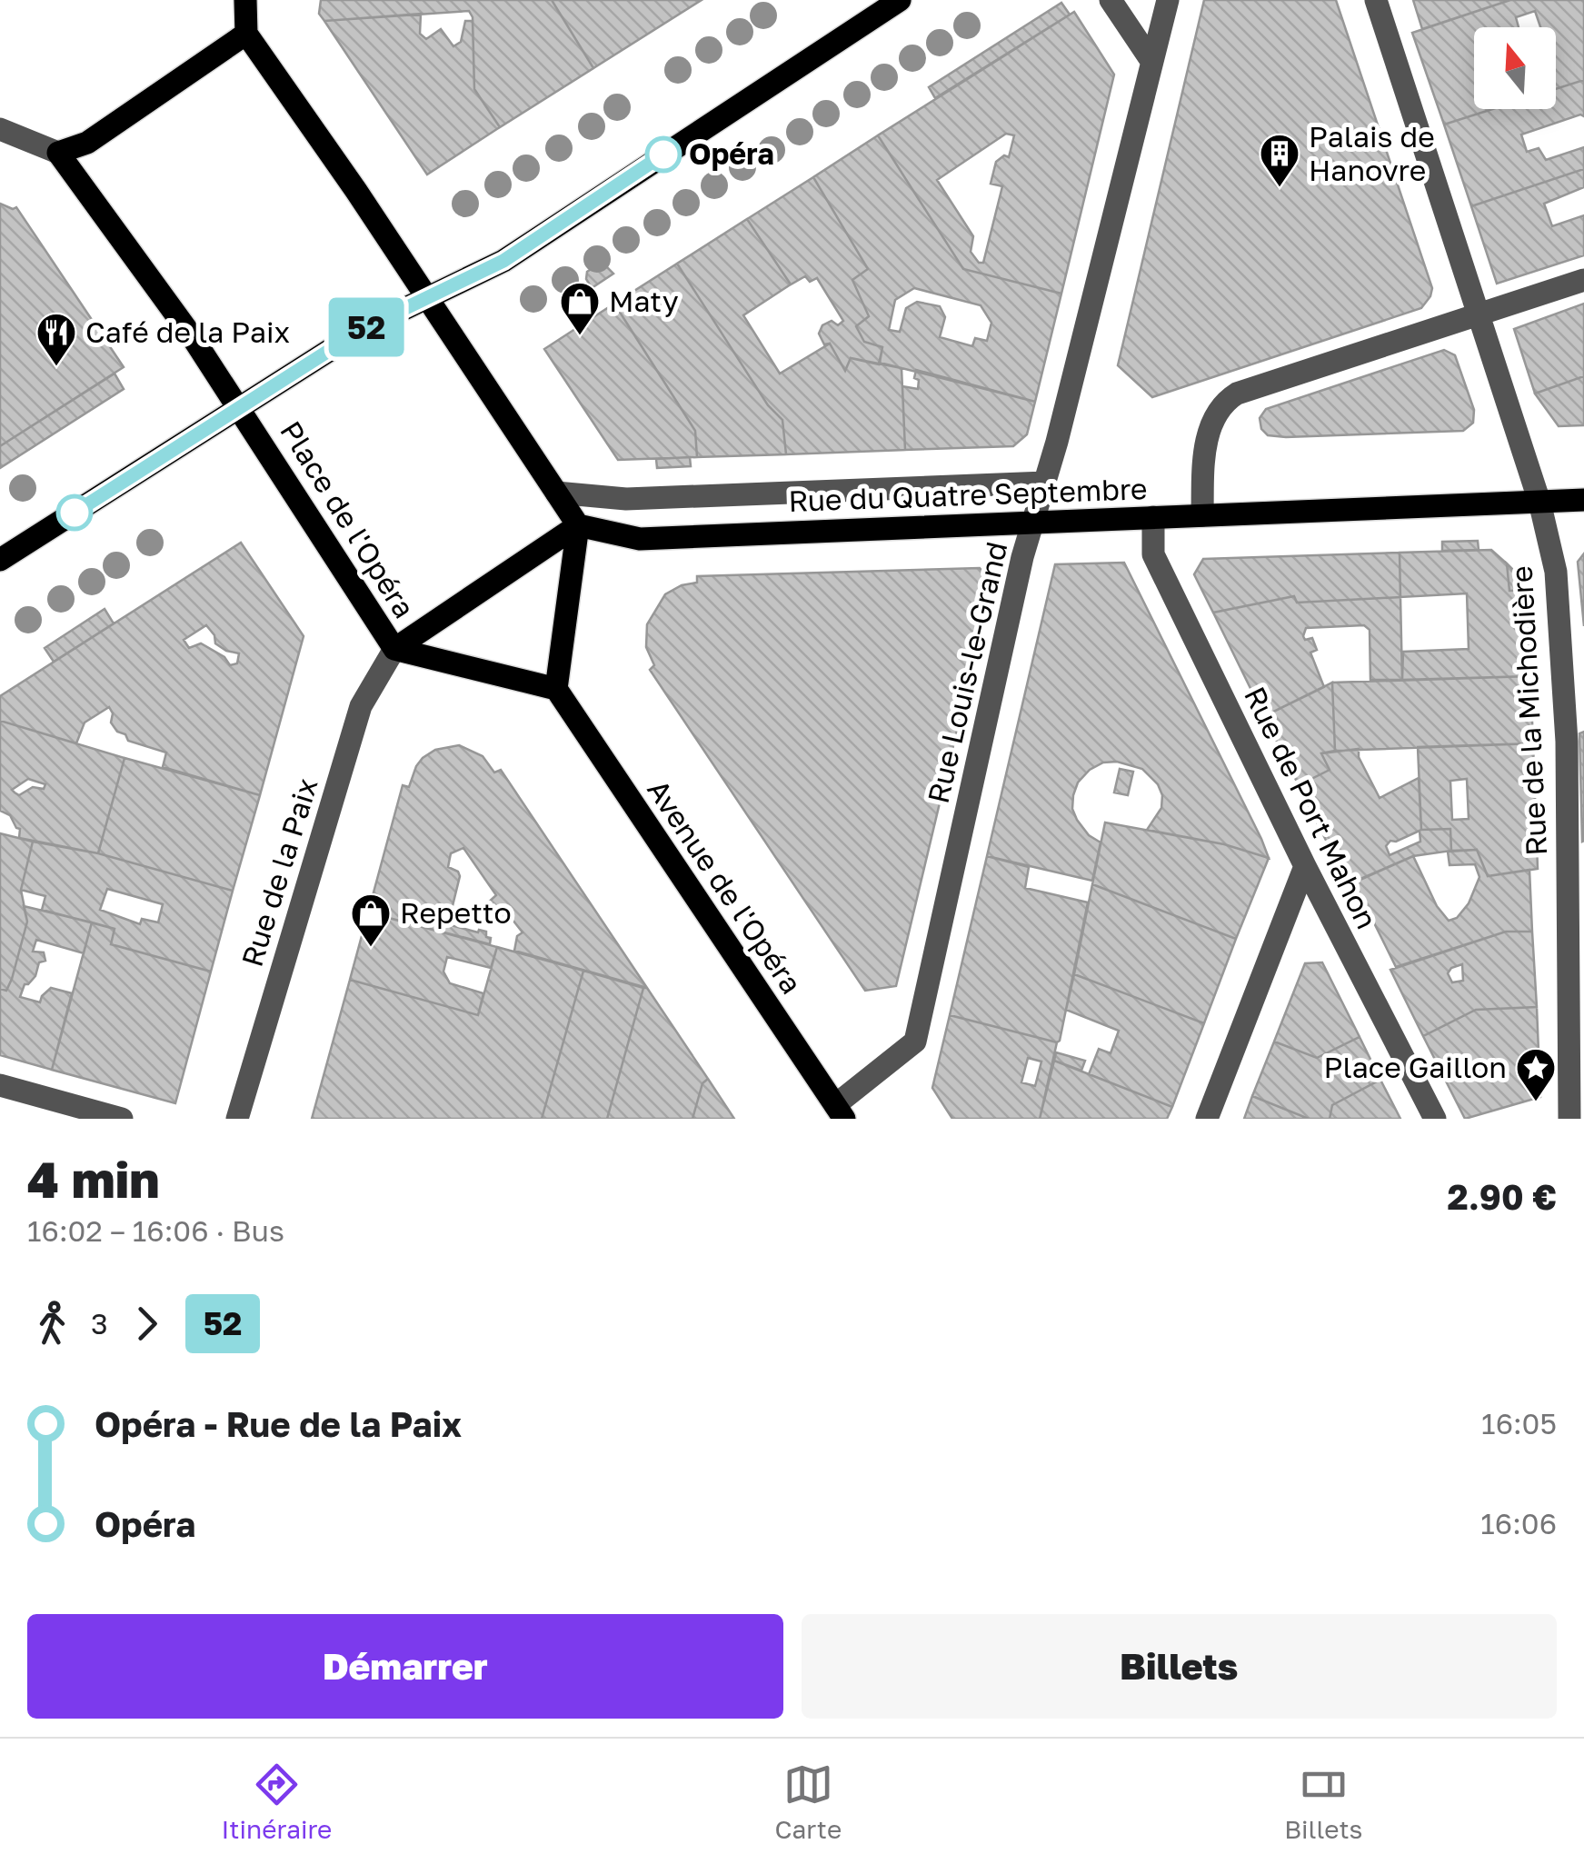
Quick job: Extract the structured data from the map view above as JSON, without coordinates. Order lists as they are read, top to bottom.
{
  "streets": {
    "main road": ["Rue du Quatre Septembre", "Place de l'Opéra", "Avenue de l'Opéra"],
    "street": [
      "Rue Louis-le-Grand",
      "Rue de la Michodière",
      "Rue de Port Mahon",
      "Rue de la Paix"
    ]
  },
  "crossings": [
    ["Rue du Quatre Septembre", "Rue Louis-le-Grand"],
    ["Rue du Quatre Septembre", "Rue de la Michodière"],
    ["Rue du Quatre Septembre", "Rue de Port Mahon"],
    ["Place de l'Opéra", "Rue de la Paix"],
    ["Place de l'Opéra", "Avenue de l'Opéra"],
    ["Rue Louis-le-Grand", "Avenue de l'Opéra"]
  ],
  "places": {
    "other": ["Opéra"],
    "building": ["Palais de Hanovre"],
    "shop": ["Maty", "Repetto"],
    "restaurant": ["Café de la Paix"],
    "place": ["Place Gaillon"]
  },
  "lines": ["bus line 52"],
  "north": "top",
  "page": {
    "on_map": "52",
    "heading": ["4 min", "16:02 – 16:06 · Bus", "2.90 €"],
    "legs": ["3", "52"],
    "list": [
      {
        "name": "Opéra - Rue de la Paix",
        "value": "16:05"
      },
      {
        "name": "Opéra",
        "value": "16:06"
      }
    ],
    "buttons": ["Démarrer", "Billets"],
    "tabs": ["Itinéraire", "Carte", "Billets"]
  }
}
